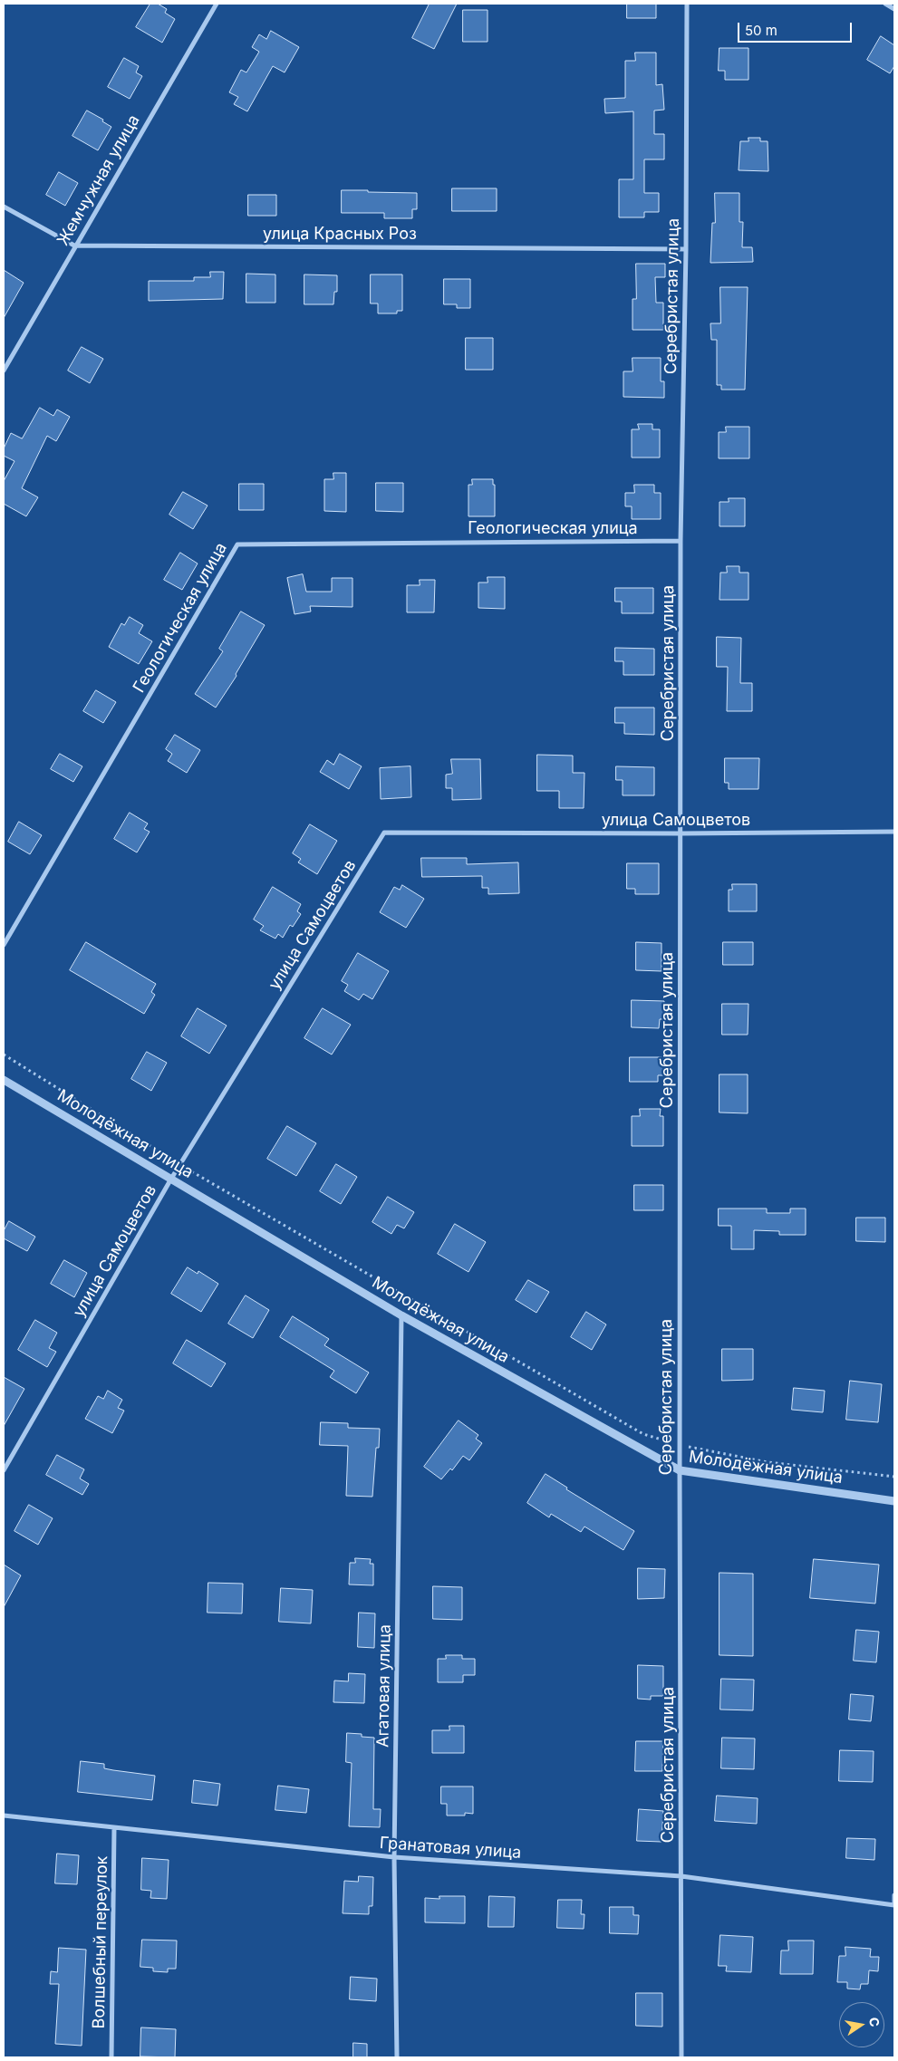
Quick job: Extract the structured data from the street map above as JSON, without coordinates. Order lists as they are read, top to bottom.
{
  "streets": {
    "street": [
      "Жемчужная улица",
      "улица Красных Роз",
      "Серебристая улица",
      "Геологическая улица",
      "улица Самоцветов",
      "Молодёжная улица",
      "Агатовая улица",
      "Гранатовая улица",
      "Волшебный переулок"
    ]
  },
  "crossings": [
    ["Жемчужная улица", "улица Красных Роз"],
    ["улица Красных Роз", "Серебристая улица"],
    ["Серебристая улица", "Геологическая улица"],
    ["Серебристая улица", "улица Самоцветов"],
    ["Серебристая улица", "Молодёжная улица"],
    ["Серебристая улица", "Гранатовая улица"],
    ["улица Самоцветов", "Молодёжная улица"],
    ["Молодёжная улица", "Агатовая улица"],
    ["Агатовая улица", "Гранатовая улица"],
    ["Гранатовая улица", "Волшебный переулок"]
  ],
  "scale_bar": "50 m",
  "north": "right"
}
